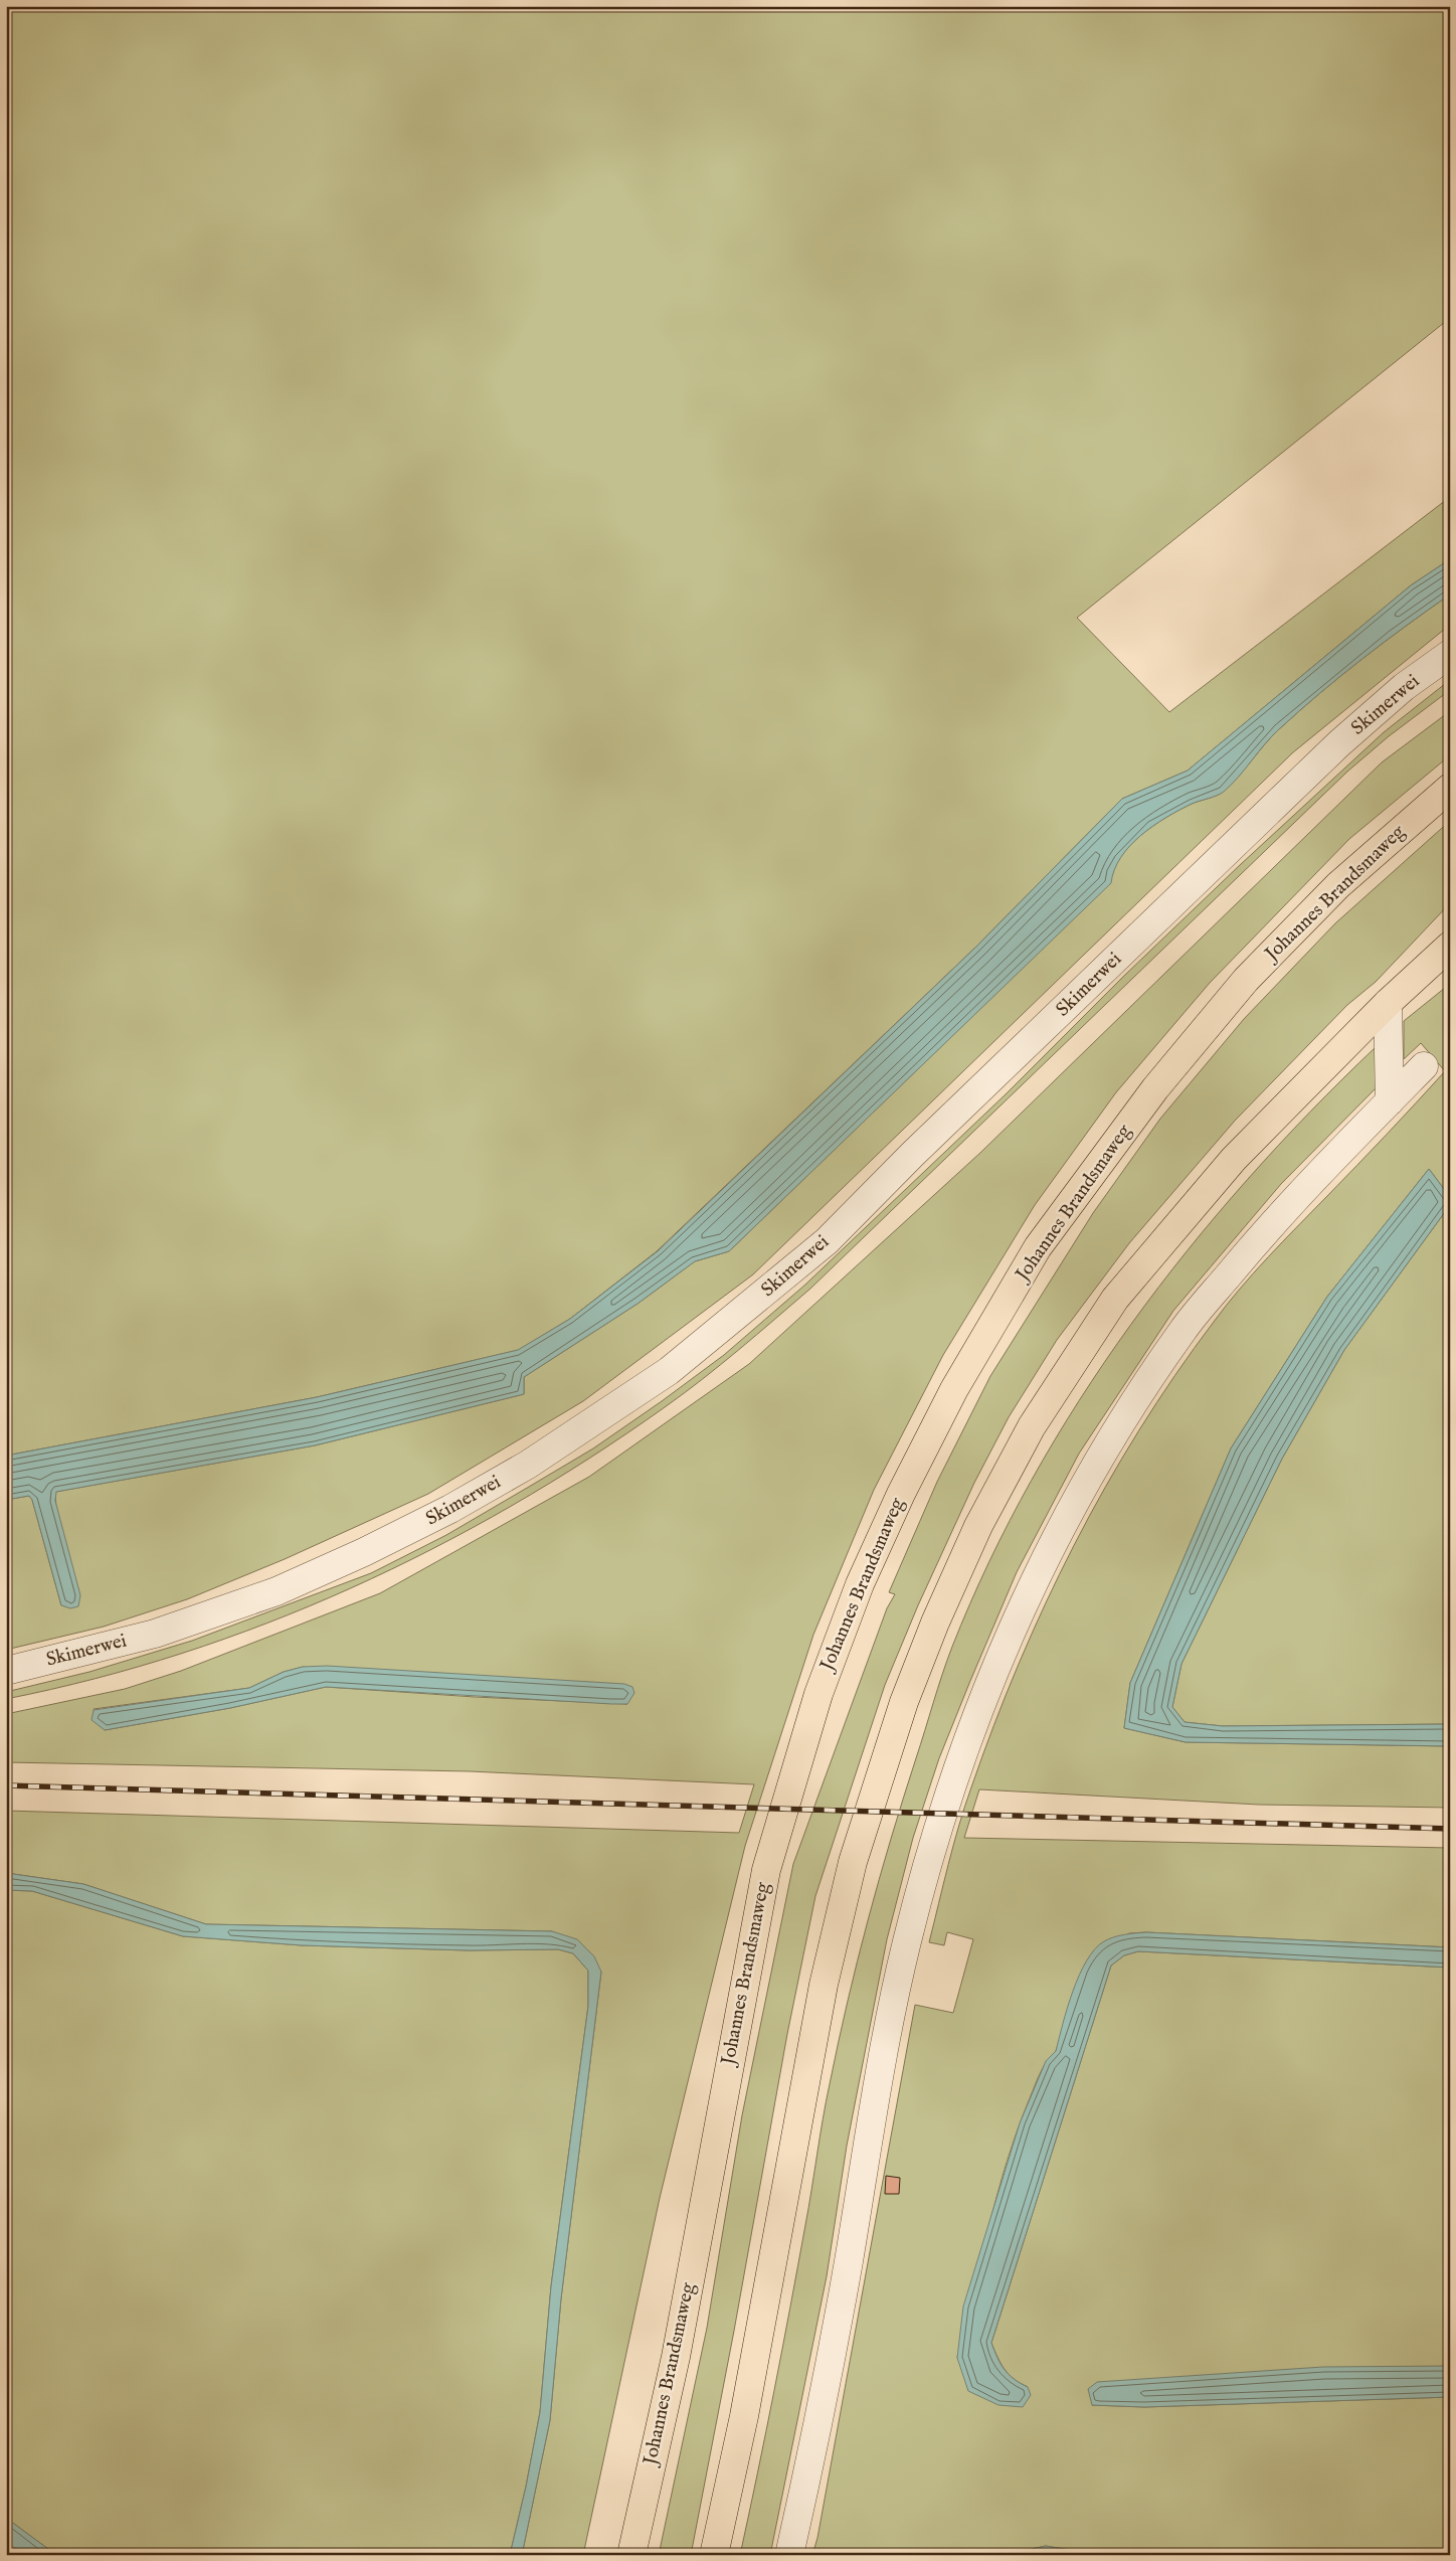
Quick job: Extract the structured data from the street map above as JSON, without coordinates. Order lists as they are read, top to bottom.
{
  "streets": {
    "main road": ["Johannes Brandsmaweg"],
    "street": ["Skimerwei"]
  }
}
